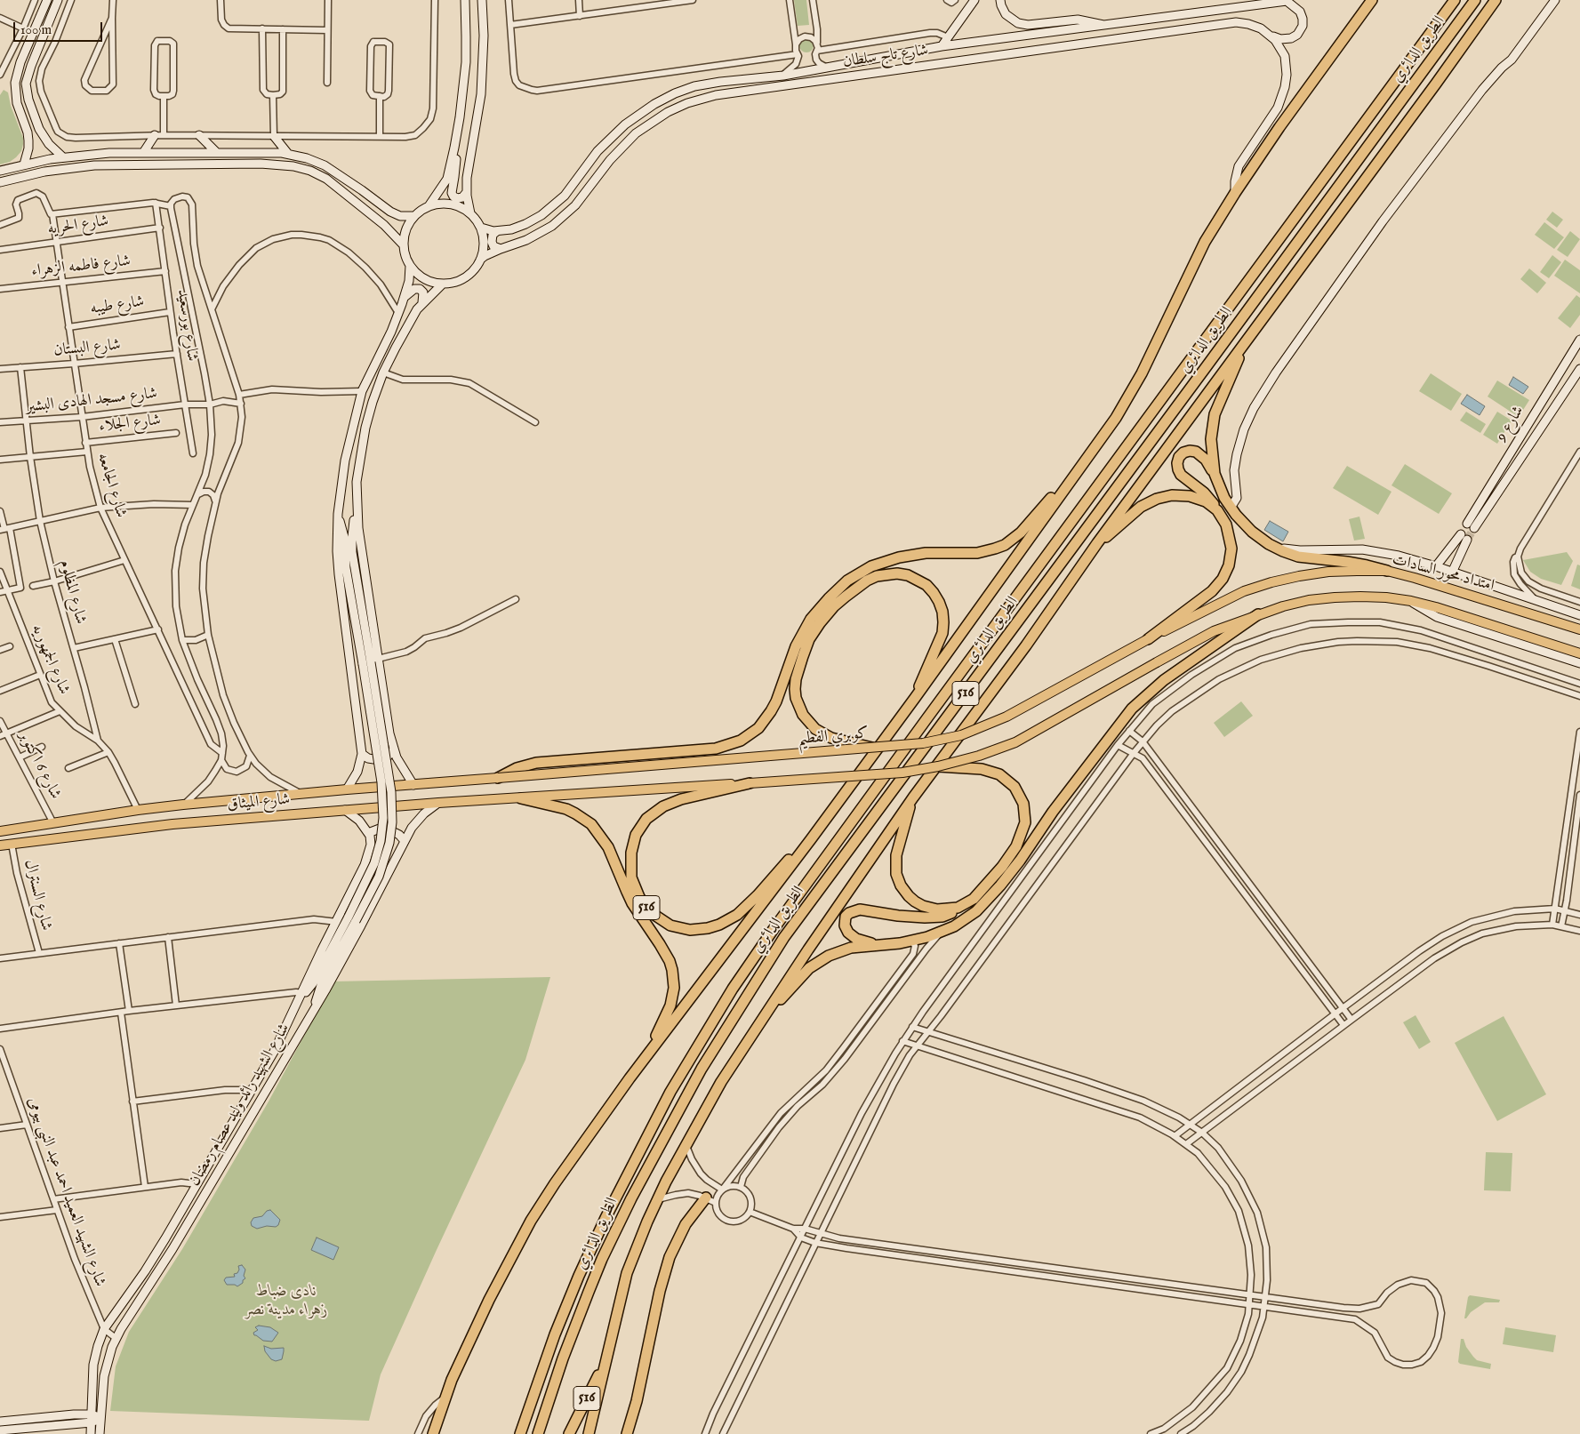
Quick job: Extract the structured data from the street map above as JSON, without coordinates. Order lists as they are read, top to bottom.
{
  "streets": {
    "highway": ["الطريق الدائري", "516"],
    "main road": ["امتداد محور السادات", "كوبري الفطيم", "شارع الميثاق"],
    "street": [
      "شارع تاج سلطان",
      "شارع الحريه",
      "شارع فاطمه الزهراء",
      "شارع طيبه",
      "شارع بورسعيد",
      "شارع البستان",
      "شارع مسجد الهادى البشير",
      "شارع الجلاء",
      "شارع 9",
      "شارع الجامعه",
      "شارع المظلوم",
      "شارع الجمهوريه",
      "شارع 6 اكتوبر",
      "شارع السنترال",
      "شارع الشهيد رائد وليد عصام رمضان",
      "شارع الشهيد العميد احمد عبد النبى بيومى"
    ]
  },
  "crossings": [
    ["الطريق الدائري", "شارع تاج سلطان"],
    ["الطريق الدائري", "516"],
    ["شارع الحريه", "شارع بورسعيد"],
    ["شارع الحريه", "شارع الجامعه"],
    ["شارع فاطمه الزهراء", "شارع بورسعيد"],
    ["شارع فاطمه الزهراء", "شارع الجامعه"],
    ["شارع طيبه", "شارع بورسعيد"],
    ["شارع طيبه", "شارع الجامعه"],
    ["شارع بورسعيد", "شارع البستان"],
    ["شارع بورسعيد", "شارع مسجد الهادى البشير"],
    ["شارع البستان", "شارع الجامعه"],
    ["شارع البستان", "شارع المظلوم"],
    ["شارع مسجد الهادى البشير", "شارع الجامعه"],
    ["شارع مسجد الهادى البشير", "شارع المظلوم"],
    ["شارع الجلاء", "شارع الجامعه"],
    ["امتداد محور السادات", "516"],
    ["امتداد محور السادات", "كوبري الفطيم"],
    ["شارع المظلوم", "شارع الجمهوريه"],
    ["516", "كوبري الفطيم"],
    ["516", "شارع الميثاق"],
    ["كوبري الفطيم", "شارع الميثاق"],
    ["شارع 6 اكتوبر", "شارع الميثاق"],
    ["شارع الميثاق", "شارع السنترال"],
    ["شارع الميثاق", "شارع الشهيد رائد وليد عصام رمضان"],
    ["شارع الشهيد رائد وليد عصام رمضان", "شارع الشهيد العميد احمد عبد النبى بيومى"]
  ],
  "parks": ["نادى ضباط زهراء مدينة نصر"],
  "scale_bar": "100 m"
}
